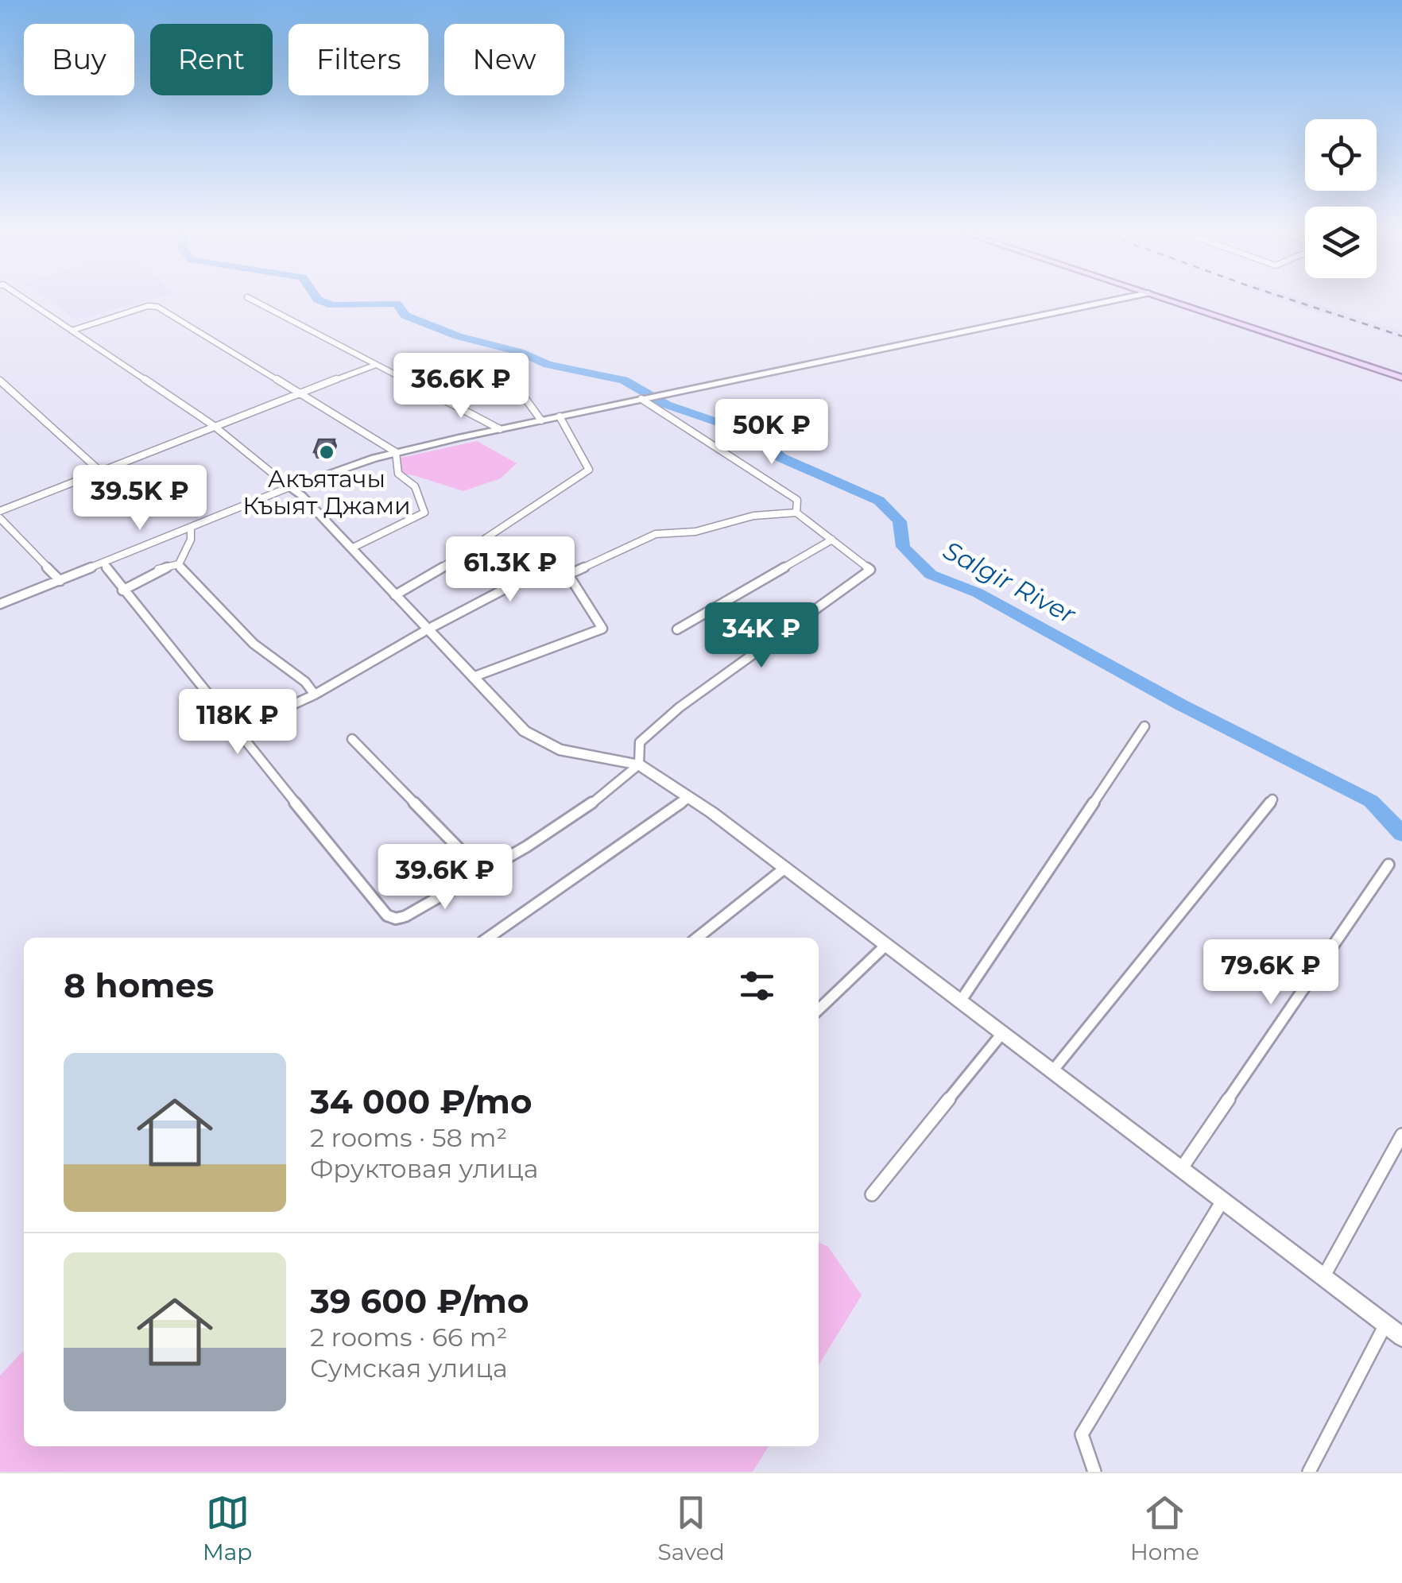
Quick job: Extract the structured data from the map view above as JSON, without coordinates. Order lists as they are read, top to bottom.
{
  "water": ["Salgir River"],
  "places": ["Акъятачы Къыят Джами"],
  "page": {
    "chip": [
      "Buy",
      "Rent",
      "Filters",
      "New"
    ],
    "price": [
      "36.6K ₽",
      "50K ₽",
      "39.5K ₽",
      "61.3K ₽",
      "34K ₽",
      "118K ₽",
      "39.6K ₽",
      "79.6K ₽"
    ],
    "heading": "8 homes",
    "list": [
      {
        "name": "34 000 ₽/mo",
        "note": "2 rooms · 58 m² · Фруктовая улица"
      },
      {
        "name": "39 600 ₽/mo",
        "note": "2 rooms · 66 m² · Сумская улица"
      }
    ],
    "tabs": ["Map", "Saved", "Home"]
  }
}
